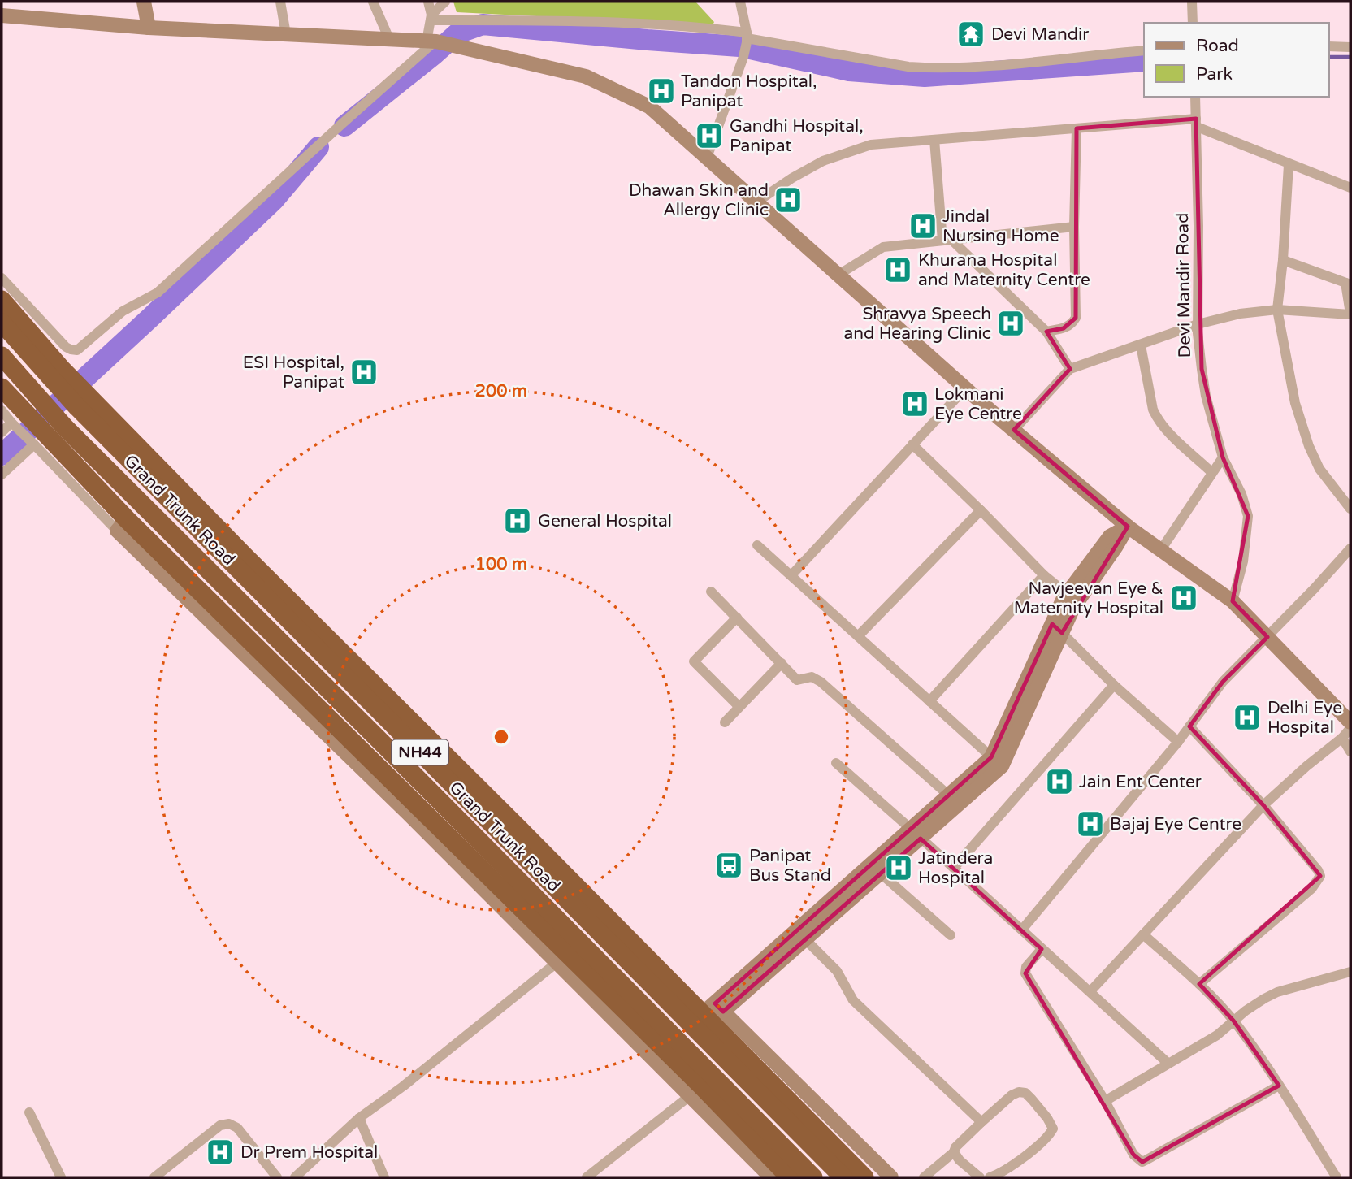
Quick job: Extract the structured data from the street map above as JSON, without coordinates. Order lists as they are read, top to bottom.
{
  "streets": {
    "highway": ["Grand Trunk Road", "NH44"],
    "street": ["Devi Mandir Road"]
  },
  "places": {
    "temple": ["Devi Mandir"],
    "hospital": [
      "Tandon Hospital, Panipat",
      "Gandhi Hospital, Panipat",
      "Dhawan Skin and Allergy Clinic",
      "Jindal Nursing Home",
      "Khurana Hospital and Maternity Centre",
      "Shravya Speech and Hearing Clinic",
      "ESI Hospital, Panipat",
      "Lokmani Eye Centre",
      "General Hospital",
      "Navjeevan Eye & Maternity Hospital",
      "Delhi Eye Hospital",
      "Jain Ent Center",
      "Bajaj Eye Centre",
      "Jatindera Hospital",
      "Dr Prem Hospital"
    ],
    "bus stop": ["Panipat Bus Stand"]
  },
  "legend": ["Road", "Park"],
  "rings": ["200 m", "100 m"]
}
